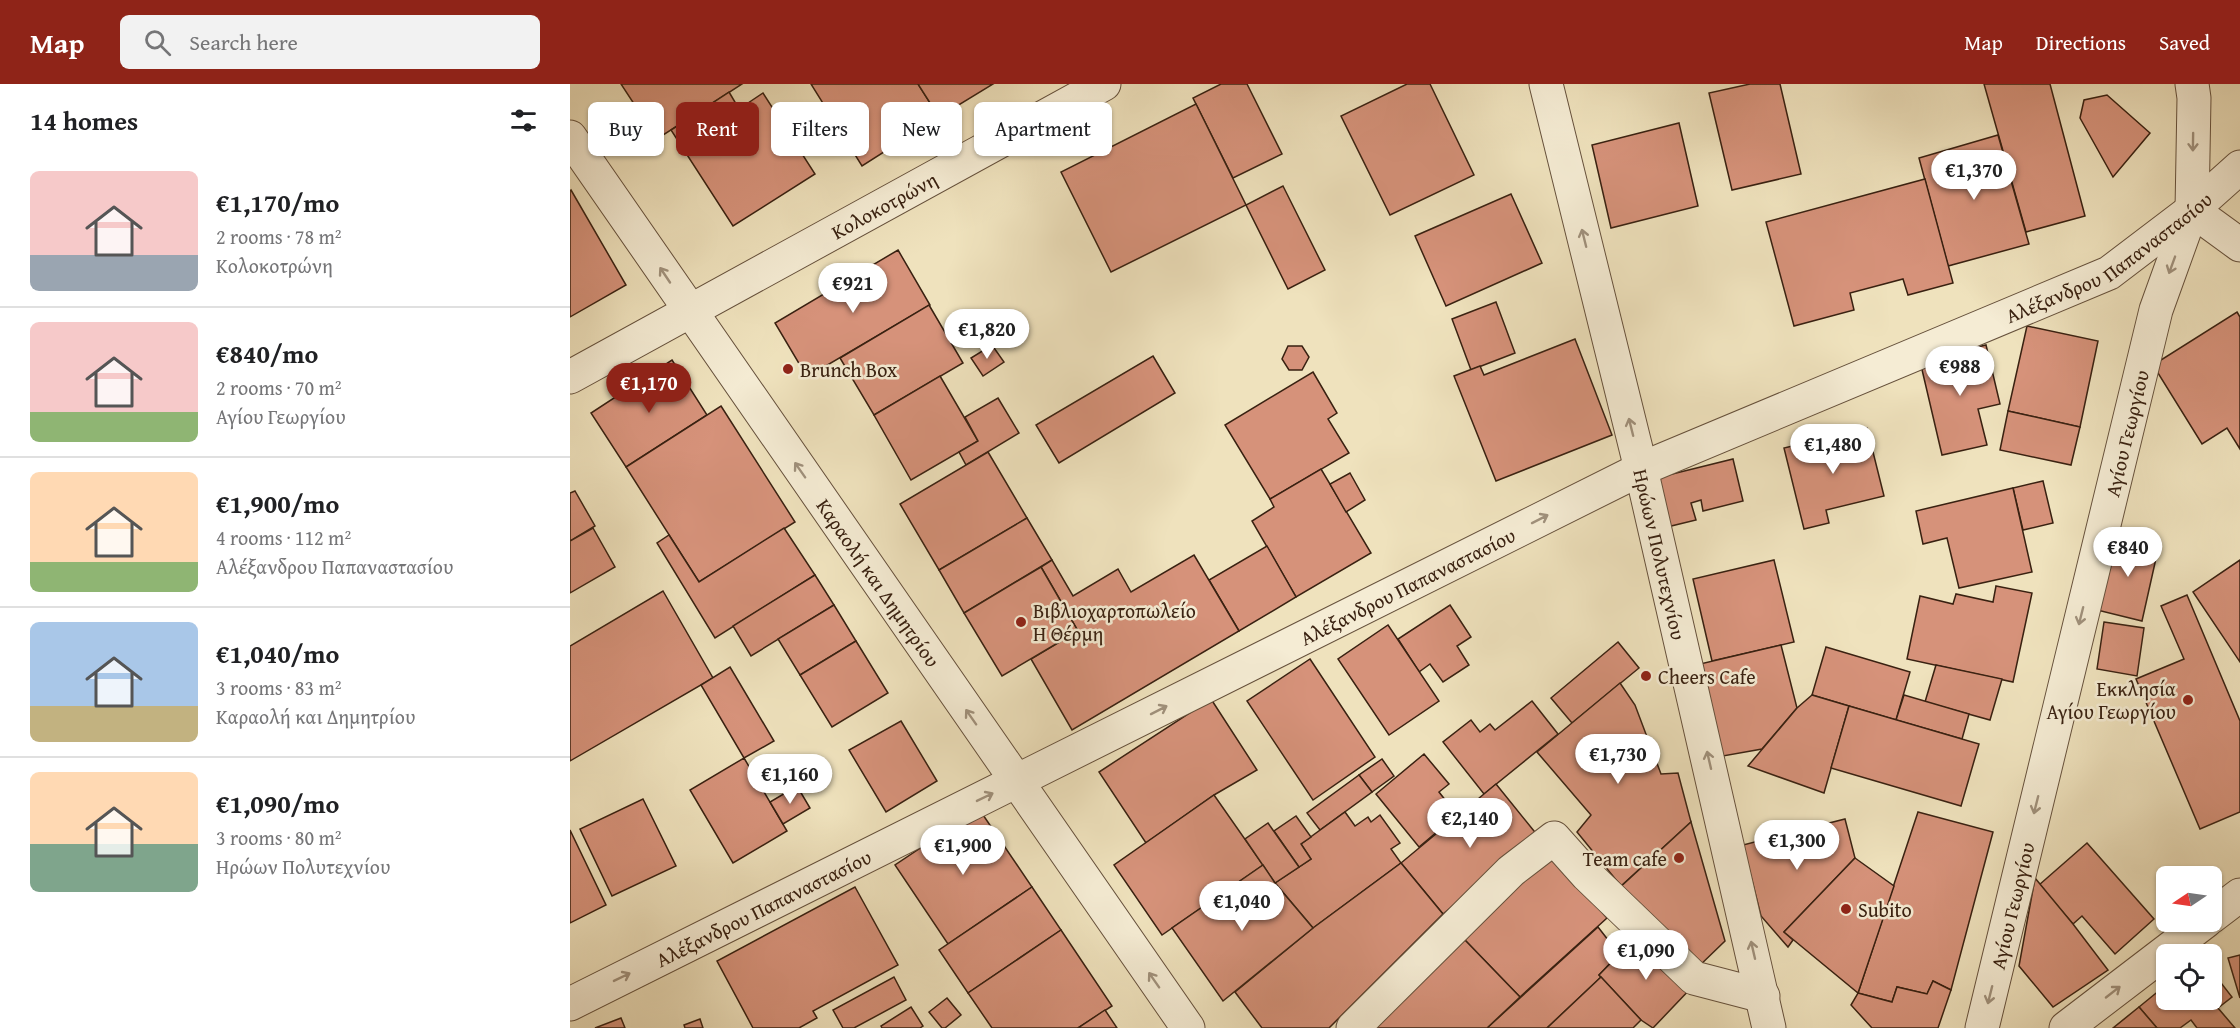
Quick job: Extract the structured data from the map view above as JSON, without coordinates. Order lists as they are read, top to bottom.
{
  "streets": {
    "street": [
      "Κολοκοτρώνη",
      "Αλέξανδρου Παπαναστασίου",
      "Αγίου Γεωργίου",
      "Ηρώων Πολυτεχνίου",
      "Καραολή και Δημητρίου"
    ]
  },
  "crossings": [
    ["Κολοκοτρώνη", "Καραολή και Δημητρίου"],
    ["Αλέξανδρου Παπαναστασίου", "Αγίου Γεωργίου"],
    ["Αλέξανδρου Παπαναστασίου", "Ηρώων Πολυτεχνίου"],
    ["Αλέξανδρου Παπαναστασίου", "Καραολή και Δημητρίου"]
  ],
  "one_way": [
    "Αλέξανδρου Παπαναστασίου",
    "Αγίου Γεωργίου",
    "Ηρώων Πολυτεχνίου",
    "Καραολή και Δημητρίου"
  ],
  "places": [
    "Brunch Box",
    "Βιβλιοχαρτοπωλείο Η Θέρμη",
    "Cheers Cafe",
    "Εκκλησία Αγίου Γεωργίου",
    "Team cafe",
    "Subito"
  ],
  "north": "left",
  "page": {
    "header": "Map",
    "search": "Search here",
    "nav": ["Map", "Directions", "Saved"],
    "heading": "14 homes",
    "chip": [
      "Buy",
      "Rent",
      "Filters",
      "New",
      "Apartment"
    ],
    "price": [
      "€1,370",
      "€921",
      "€1,820",
      "€988",
      "€1,170",
      "€1,480",
      "€840",
      "€1,730",
      "€1,160",
      "€2,140",
      "€1,300",
      "€1,900",
      "€1,040",
      "€1,090"
    ],
    "list": [
      {
        "name": "€1,170/mo",
        "note": "2 rooms · 78 m² · Κολοκοτρώνη"
      },
      {
        "name": "€840/mo",
        "note": "2 rooms · 70 m² · Αγίου Γεωργίου"
      },
      {
        "name": "€1,900/mo",
        "note": "4 rooms · 112 m² · Αλέξανδρου Παπαναστασίου"
      },
      {
        "name": "€1,040/mo",
        "note": "3 rooms · 83 m² · Καραολή και Δημητρίου"
      },
      {
        "name": "€1,090/mo",
        "note": "3 rooms · 80 m² · Ηρώων Πολυτεχνίου"
      }
    ]
  }
}
